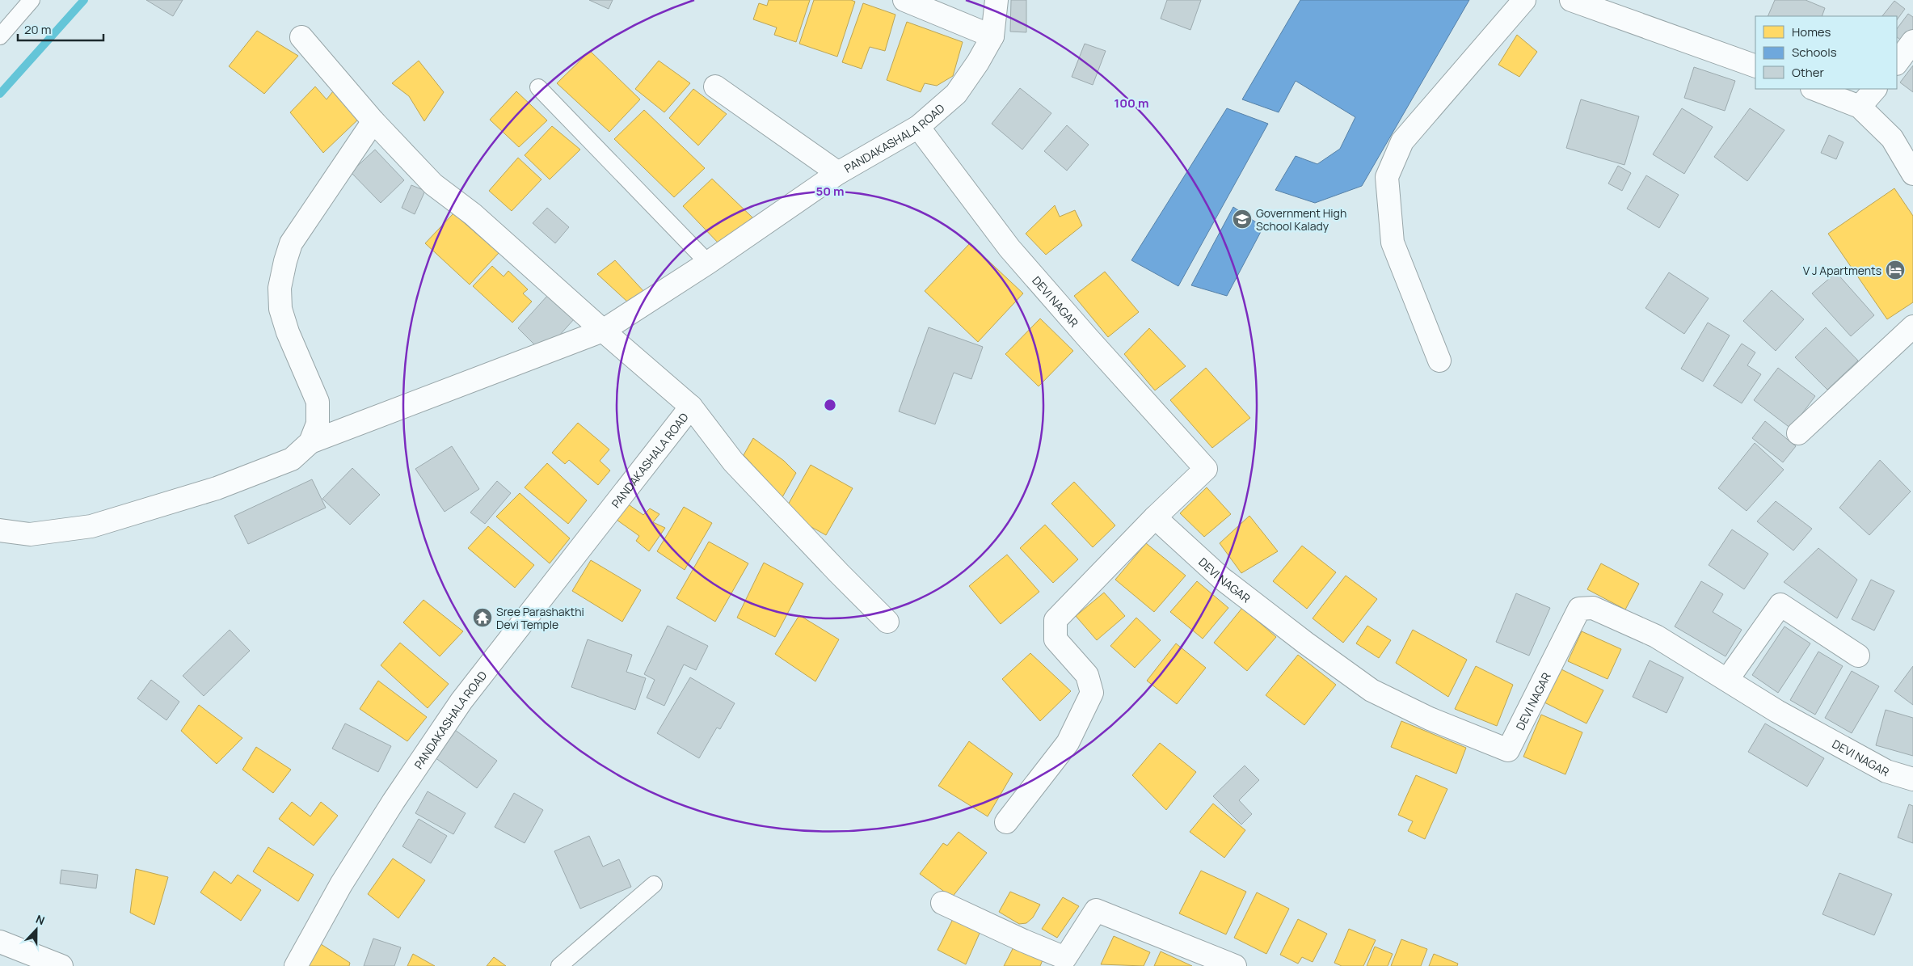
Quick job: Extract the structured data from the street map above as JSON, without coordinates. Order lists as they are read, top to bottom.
{
  "streets": {
    "street": ["PANDAKASHALA ROAD", "DEVI NAGAR"]
  },
  "crossings": [
    ["PANDAKASHALA ROAD", "DEVI NAGAR"]
  ],
  "places": {
    "school or university": ["Government High School Kalady"],
    "hotel": ["V J Apartments"],
    "temple": ["Sree Parashakthi Devi Temple"]
  },
  "legend": ["Homes", "Schools", "Other"],
  "scale_bar": "20 m",
  "north": "top",
  "rings": ["100 m", "50 m"]
}
